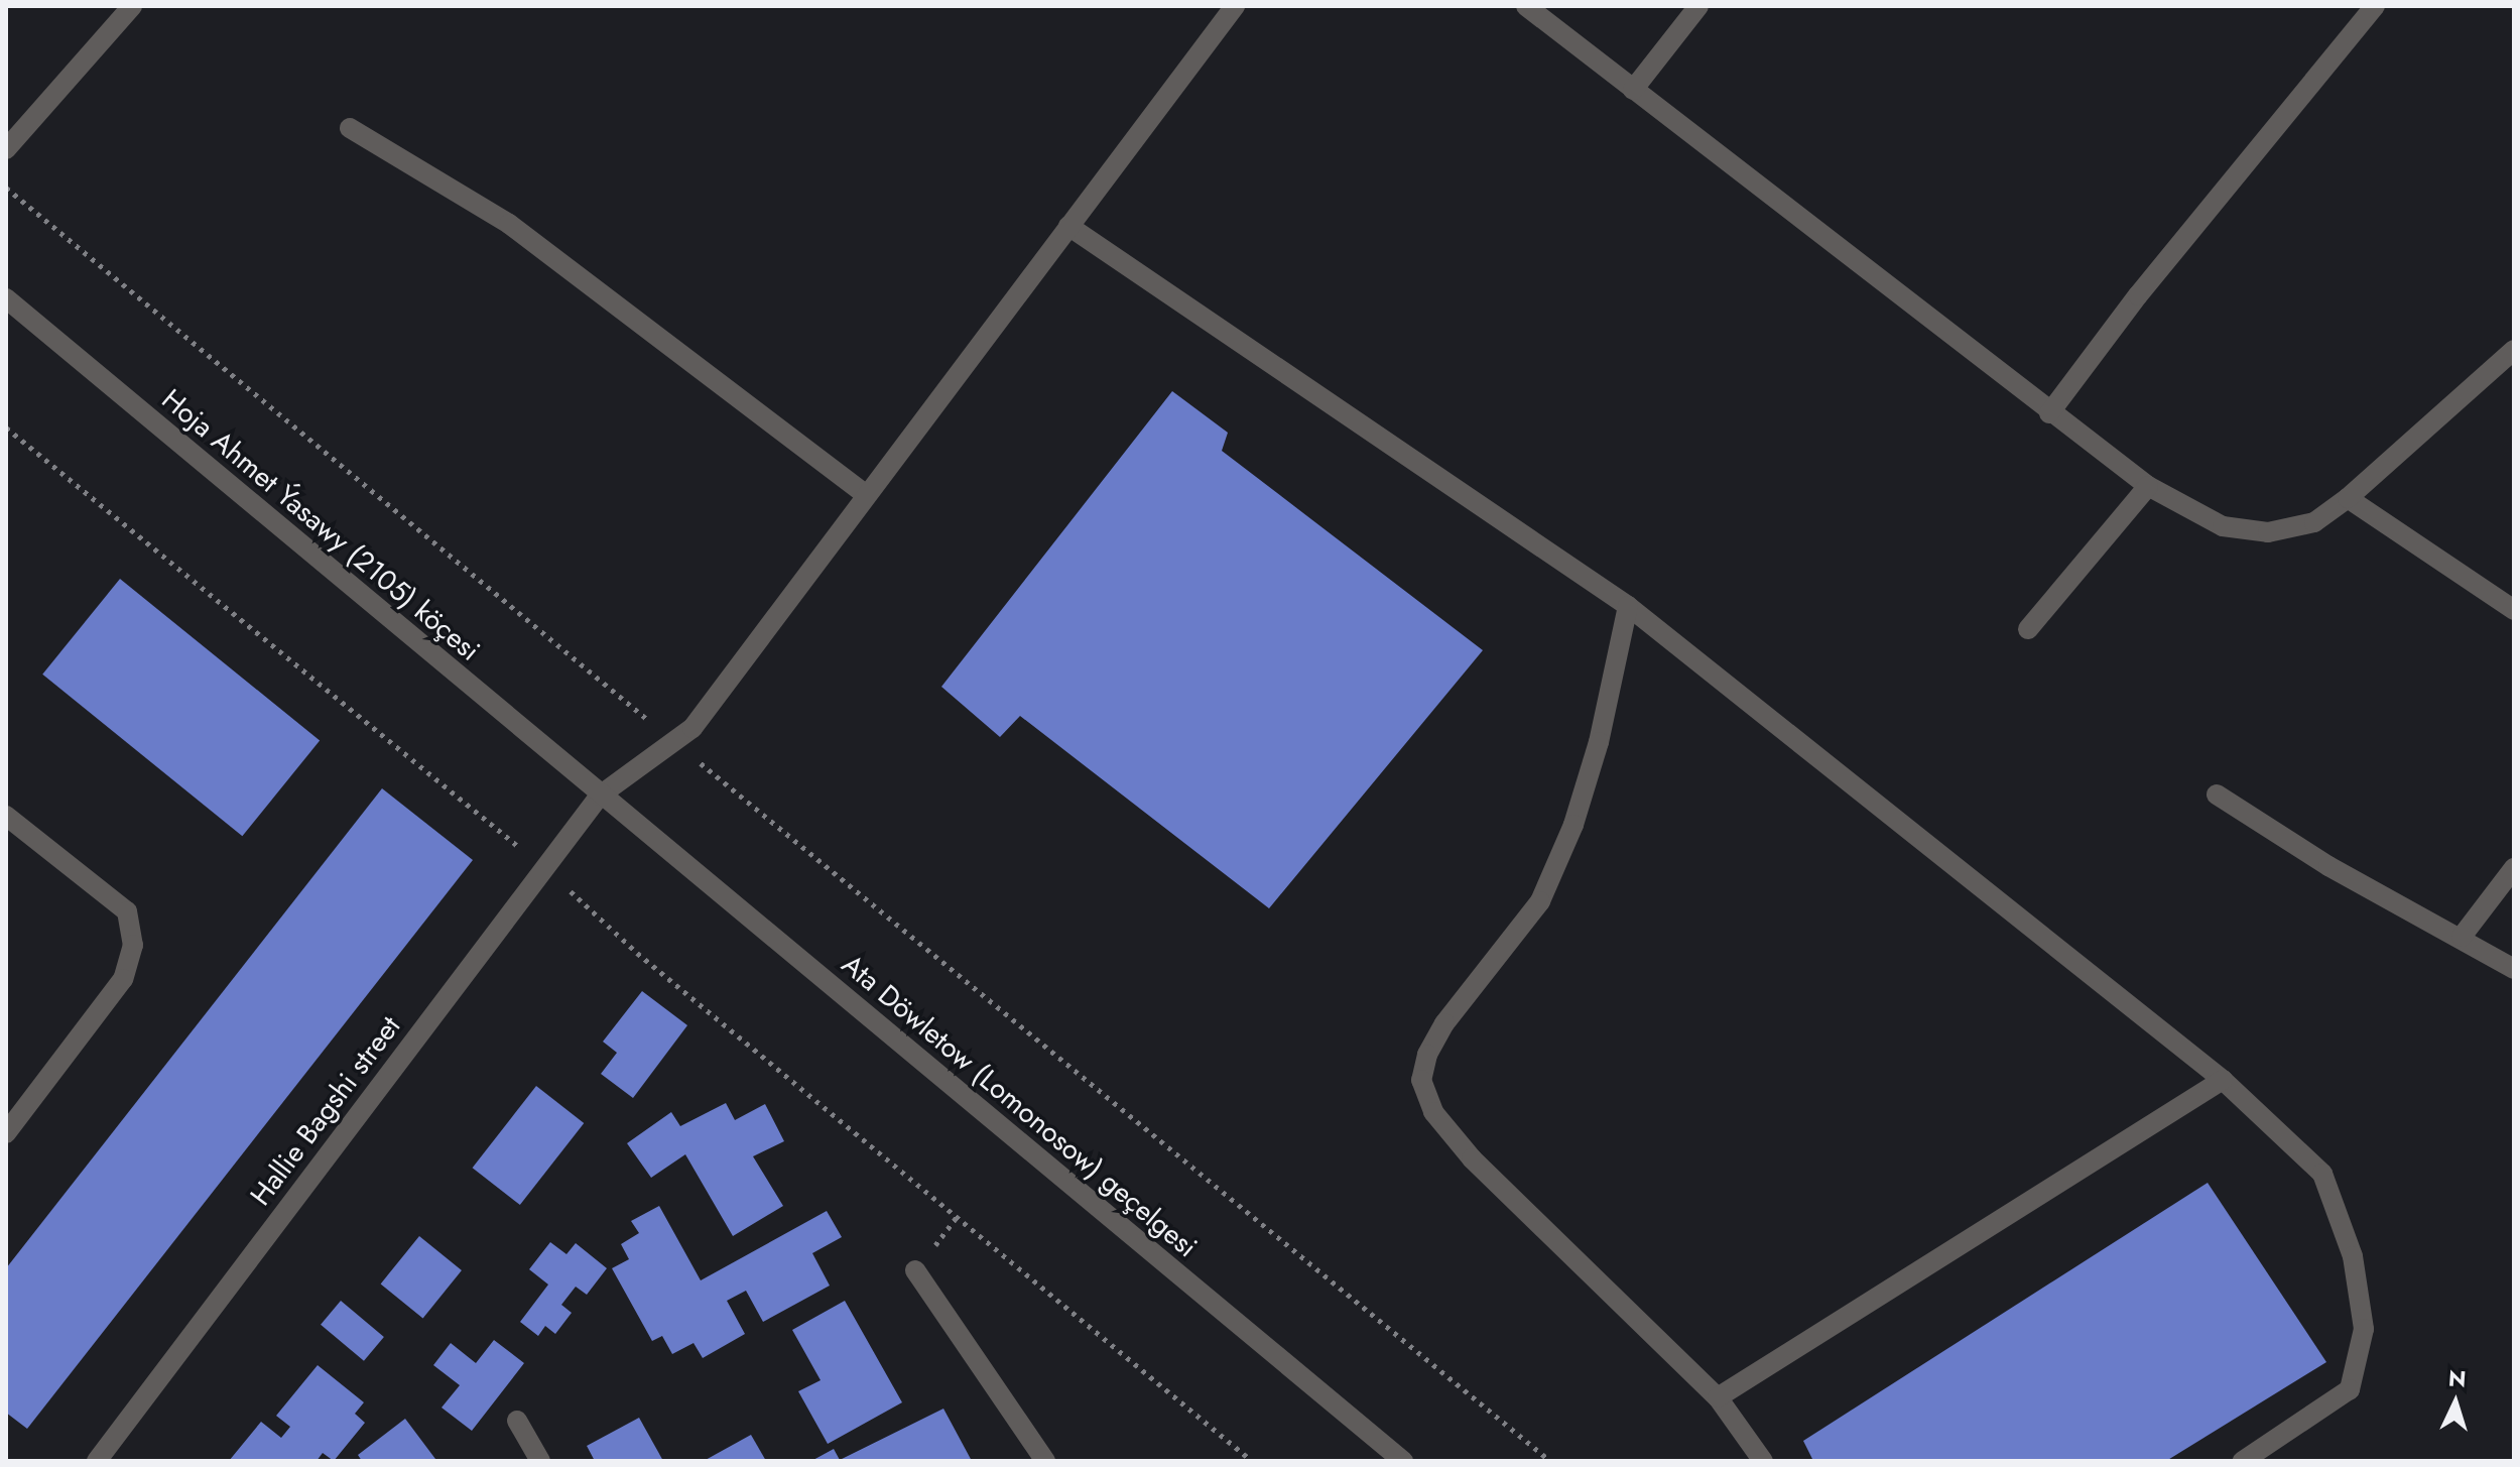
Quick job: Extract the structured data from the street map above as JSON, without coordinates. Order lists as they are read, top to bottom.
{
  "streets": {
    "street": ["Hoja Ahmet Ýasawy (2105) köçesi", "Ata Döwletow (Lomonosow) geçelgesi", "Hallie Bagshi street"]
  },
  "crossings": [
    ["Hoja Ahmet Ýasawy (2105) köçesi", "Ata Döwletow (Lomonosow) geçelgesi"],
    ["Hoja Ahmet Ýasawy (2105) köçesi", "Hallie Bagshi street"],
    ["Ata Döwletow (Lomonosow) geçelgesi", "Hallie Bagshi street"]
  ],
  "north": "top"
}
